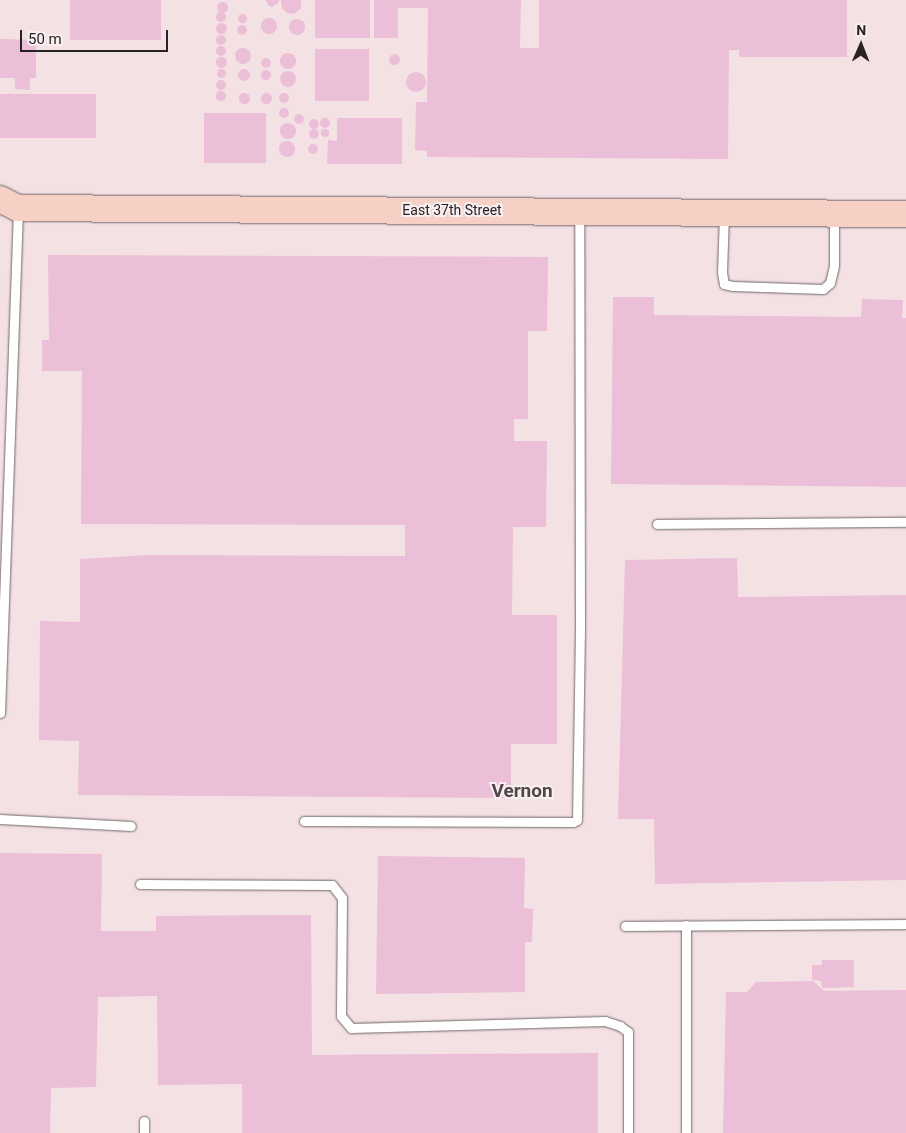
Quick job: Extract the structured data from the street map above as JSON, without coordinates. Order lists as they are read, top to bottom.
{
  "streets": {
    "main road": ["East 37th Street"]
  },
  "districts": ["Vernon"],
  "scale_bar": "50 m",
  "north": "top"
}
